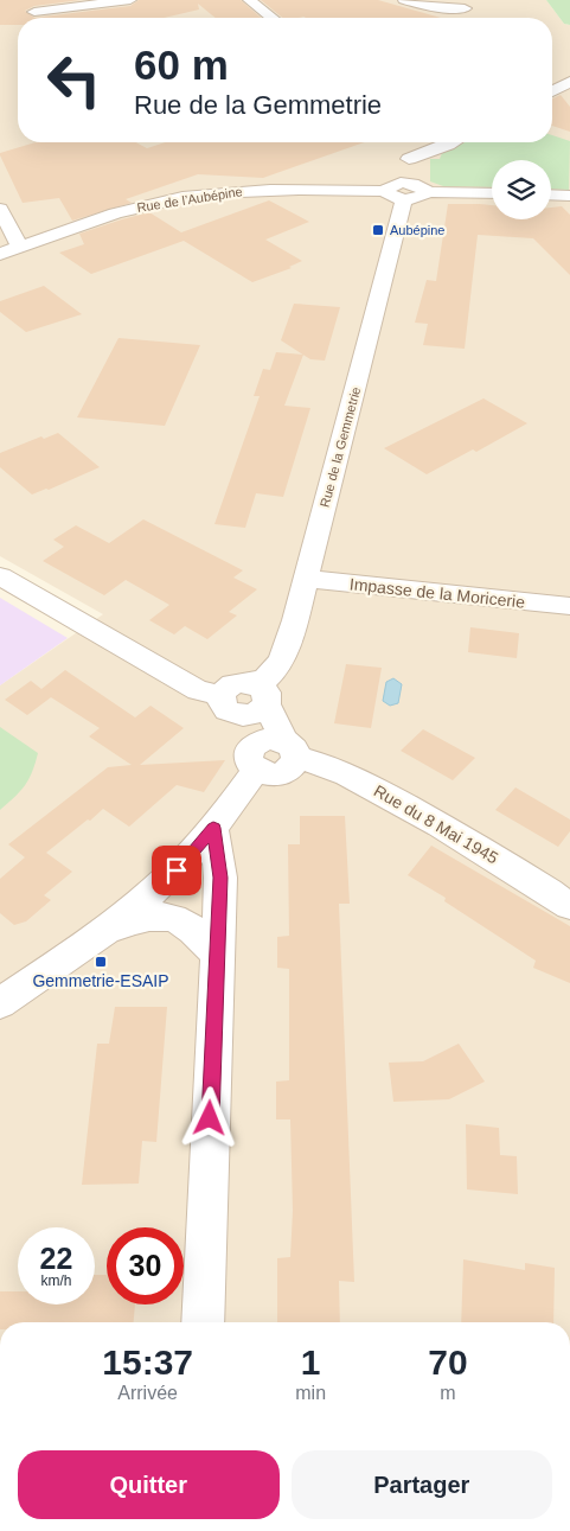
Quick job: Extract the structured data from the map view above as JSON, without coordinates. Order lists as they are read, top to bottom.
{
  "streets": {
    "street": [
      "Rue de l’Aubépine",
      "Rue de la Gemmetrie",
      "Impasse de la Moricerie",
      "Rue du 8 Mai 1945"
    ]
  },
  "crossings": [
    ["Rue de l’Aubépine", "Rue de la Gemmetrie"],
    ["Rue de la Gemmetrie", "Impasse de la Moricerie"]
  ],
  "places": {
    "transit": ["Aubépine", "Gemmetrie-ESAIP"]
  },
  "page": {
    "turn": ["60 m", "Rue de la Gemmetrie"],
    "speed": "22 km/h",
    "limit": "30",
    "eta": [
      "15:37",
      "Arrivée",
      "1",
      "min",
      "70",
      "m"
    ],
    "buttons": ["Quitter", "Partager"]
  }
}
